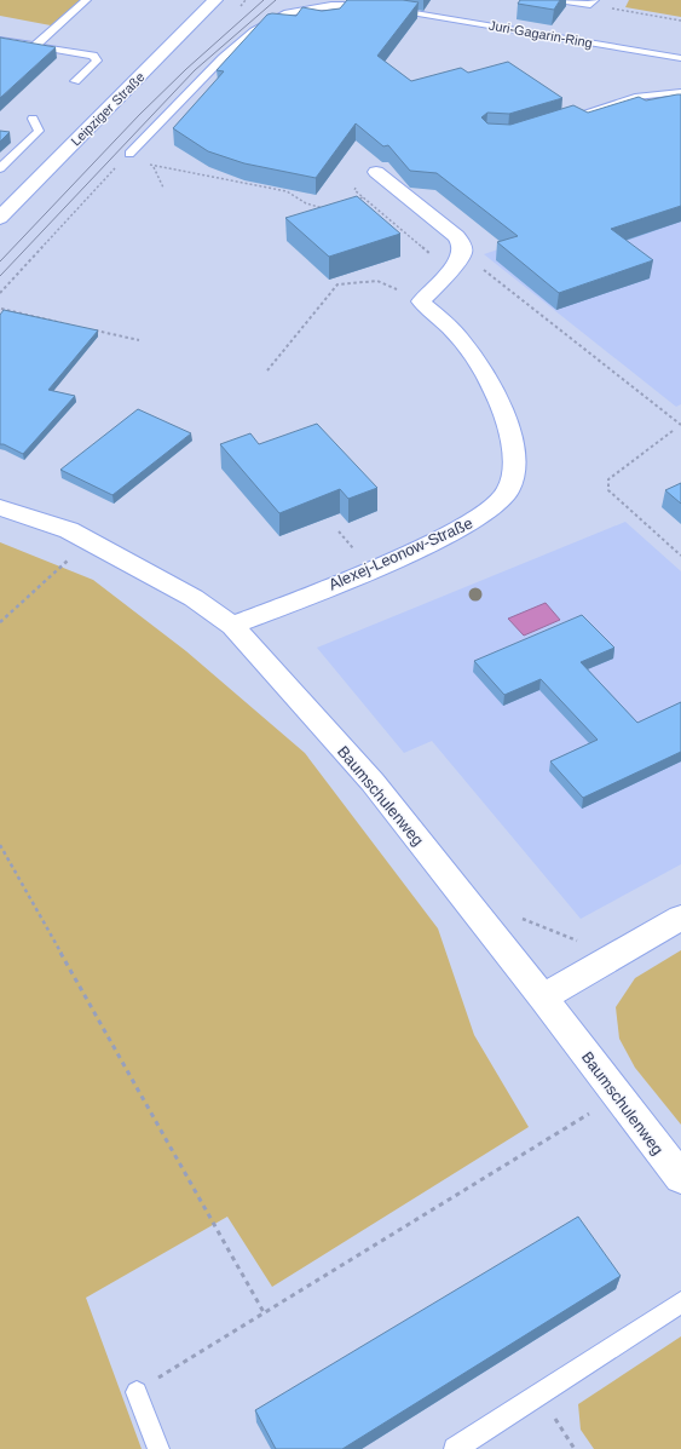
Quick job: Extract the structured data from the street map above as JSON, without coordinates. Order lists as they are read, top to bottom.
{
  "streets": {
    "street": ["Leipziger Straße", "Alexej-Leonow-Straße", "Baumschulenweg"],
    "lane": ["Juri-Gagarin-Ring"]
  },
  "crossings": [
    ["Alexej-Leonow-Straße", "Baumschulenweg"]
  ]
}
